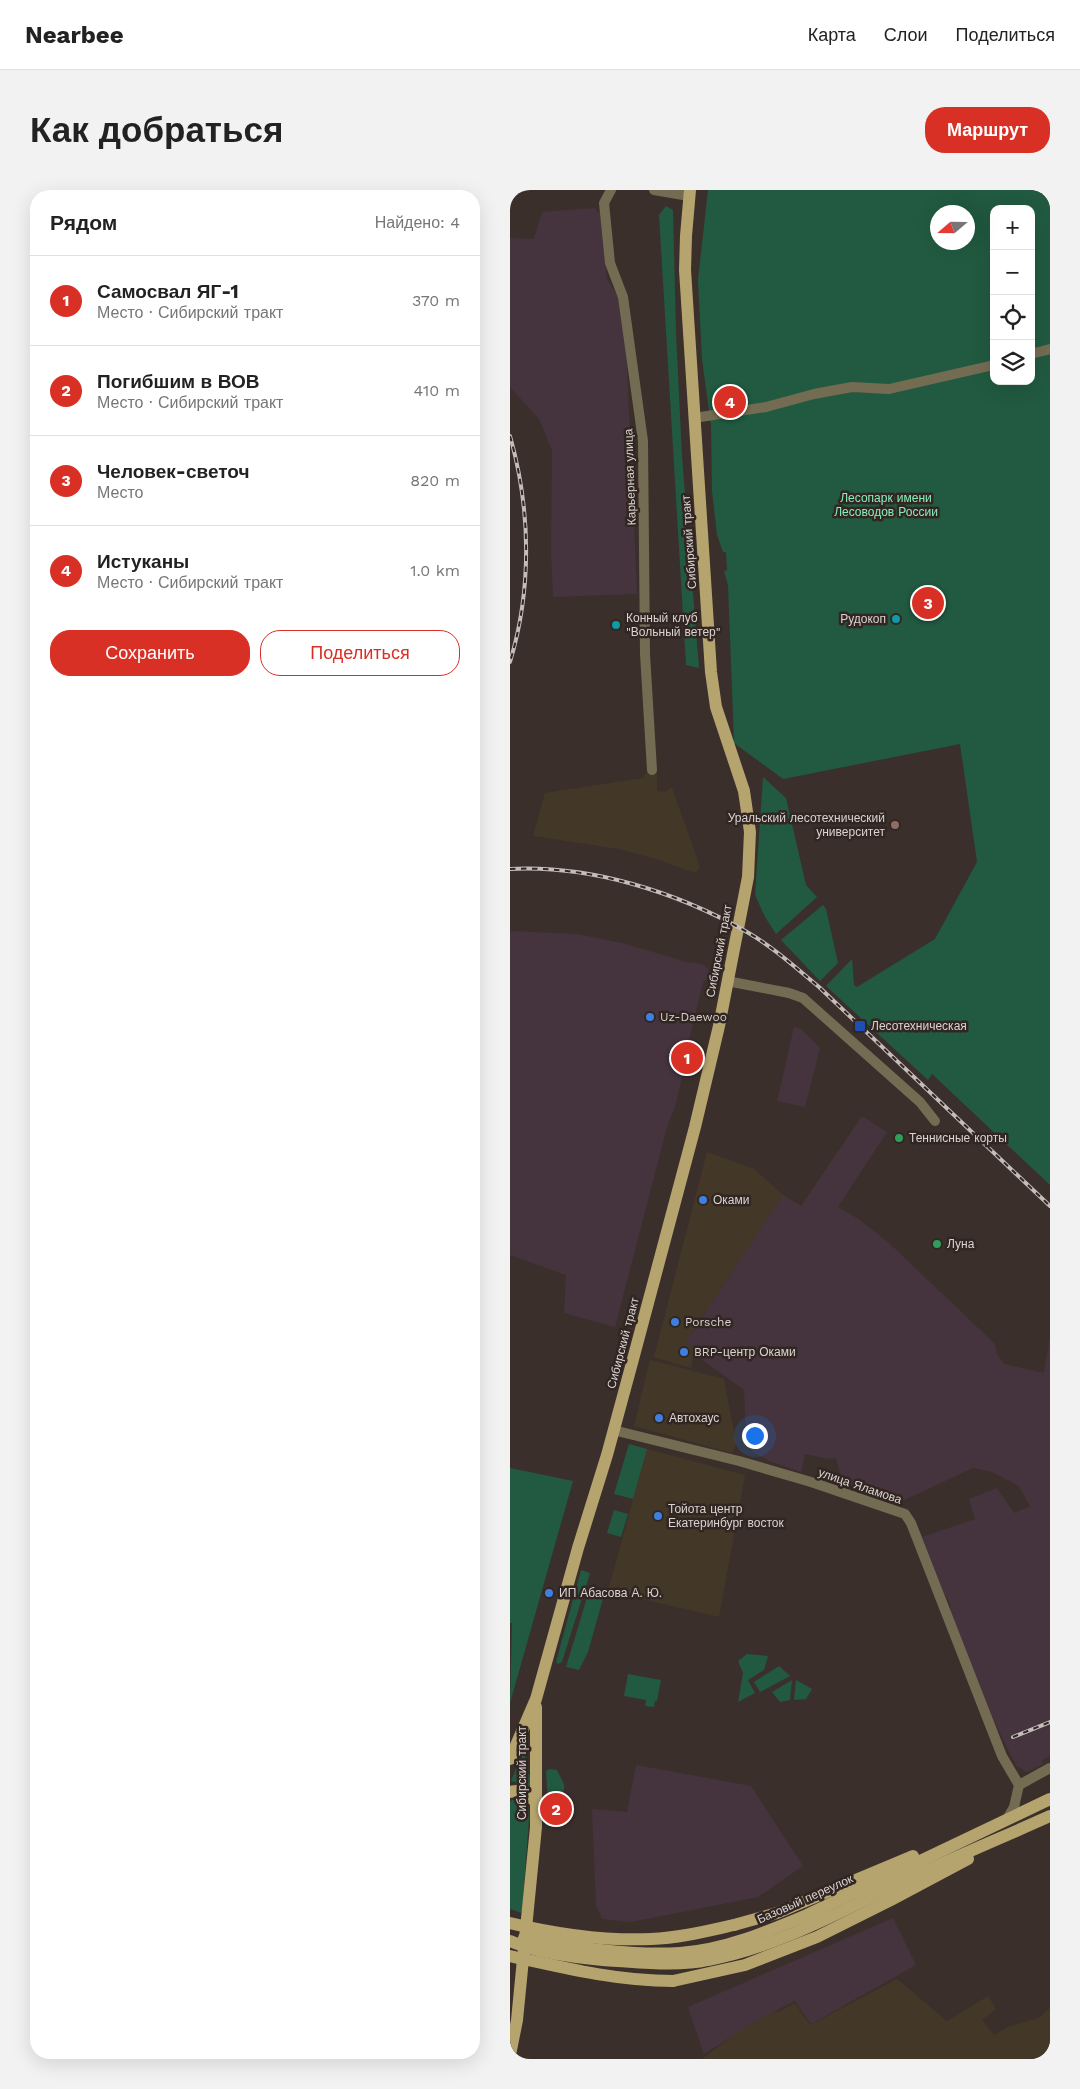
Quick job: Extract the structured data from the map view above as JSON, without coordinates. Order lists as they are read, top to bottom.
{
  "streets": {
    "main road": ["Сибирский тракт", "Базовый переулок"],
    "street": ["Карьерная улица", "улица Яламова"]
  },
  "crossings": [
    ["Сибирский тракт", "улица Яламова"],
    ["Сибирский тракт", "Базовый переулок"]
  ],
  "parks": ["Лесопарк имени Лесоводов России"],
  "places": {
    "other": [
      "Рудокоп",
      "Конный клуб \"Вольный ветер\"",
      "Уральский лесотехнический университет",
      "Uz-Daewoo",
      "Теннисные корты",
      "Оками",
      "Луна",
      "Porsche",
      "BRP-центр Оками",
      "Автохаус",
      "Тойота центр Екатеринбург восток",
      "ИП Абасова А. Ю."
    ],
    "transit": ["Лесотехническая"]
  },
  "north": "left",
  "page": {
    "header": "Nearbee",
    "nav": ["Карта", "Слои", "Поделиться"],
    "buttons": [
      "Маршрут",
      ["Сохранить", "Поделиться"]
    ],
    "title": "Как добраться",
    "heading": ["Рядом", "Найдено: 4"],
    "map_buttons": ["+", "−"],
    "list": [
      {
        "mark": "1",
        "name": "Самосвал ЯГ-1",
        "note": "Место · Сибирский тракт",
        "value": "370 m"
      },
      {
        "mark": "2",
        "name": "Погибшим в ВОВ",
        "note": "Место · Сибирский тракт",
        "value": "410 m"
      },
      {
        "mark": "3",
        "name": "Человек-светоч",
        "note": "Место",
        "value": "820 m"
      },
      {
        "mark": "4",
        "name": "Истуканы",
        "note": "Место · Сибирский тракт",
        "value": "1.0 km"
      }
    ],
    "pins": [
      "4",
      "3",
      "1",
      "2"
    ]
  }
}
